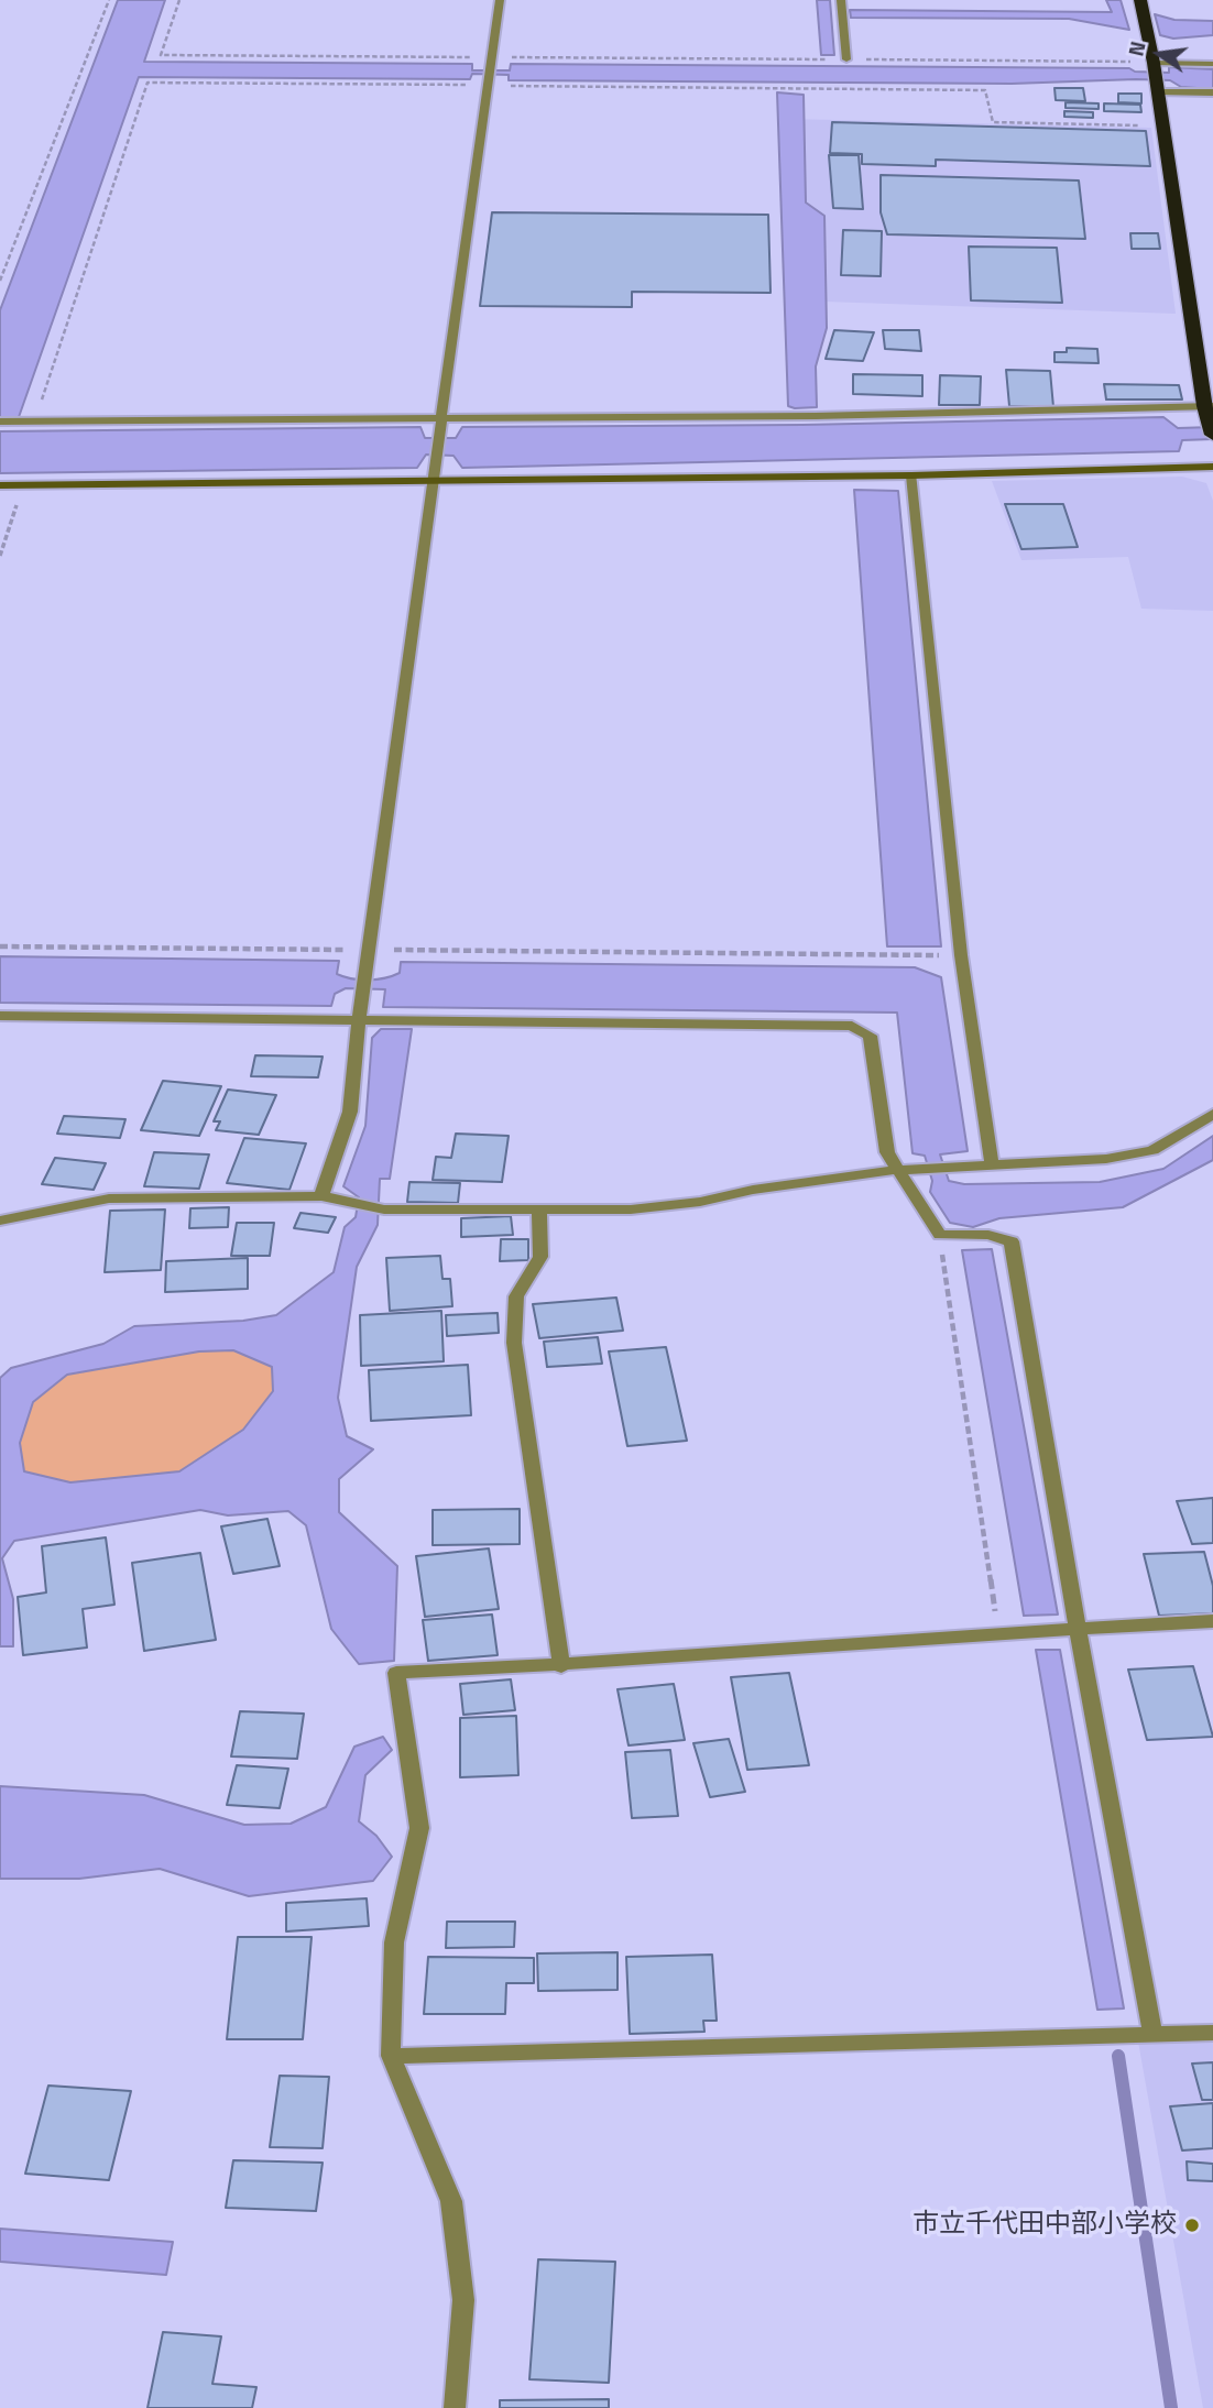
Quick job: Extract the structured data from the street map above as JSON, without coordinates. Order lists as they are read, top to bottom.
{
  "places": ["市立千代田中部小学校"],
  "north": "left"
}
